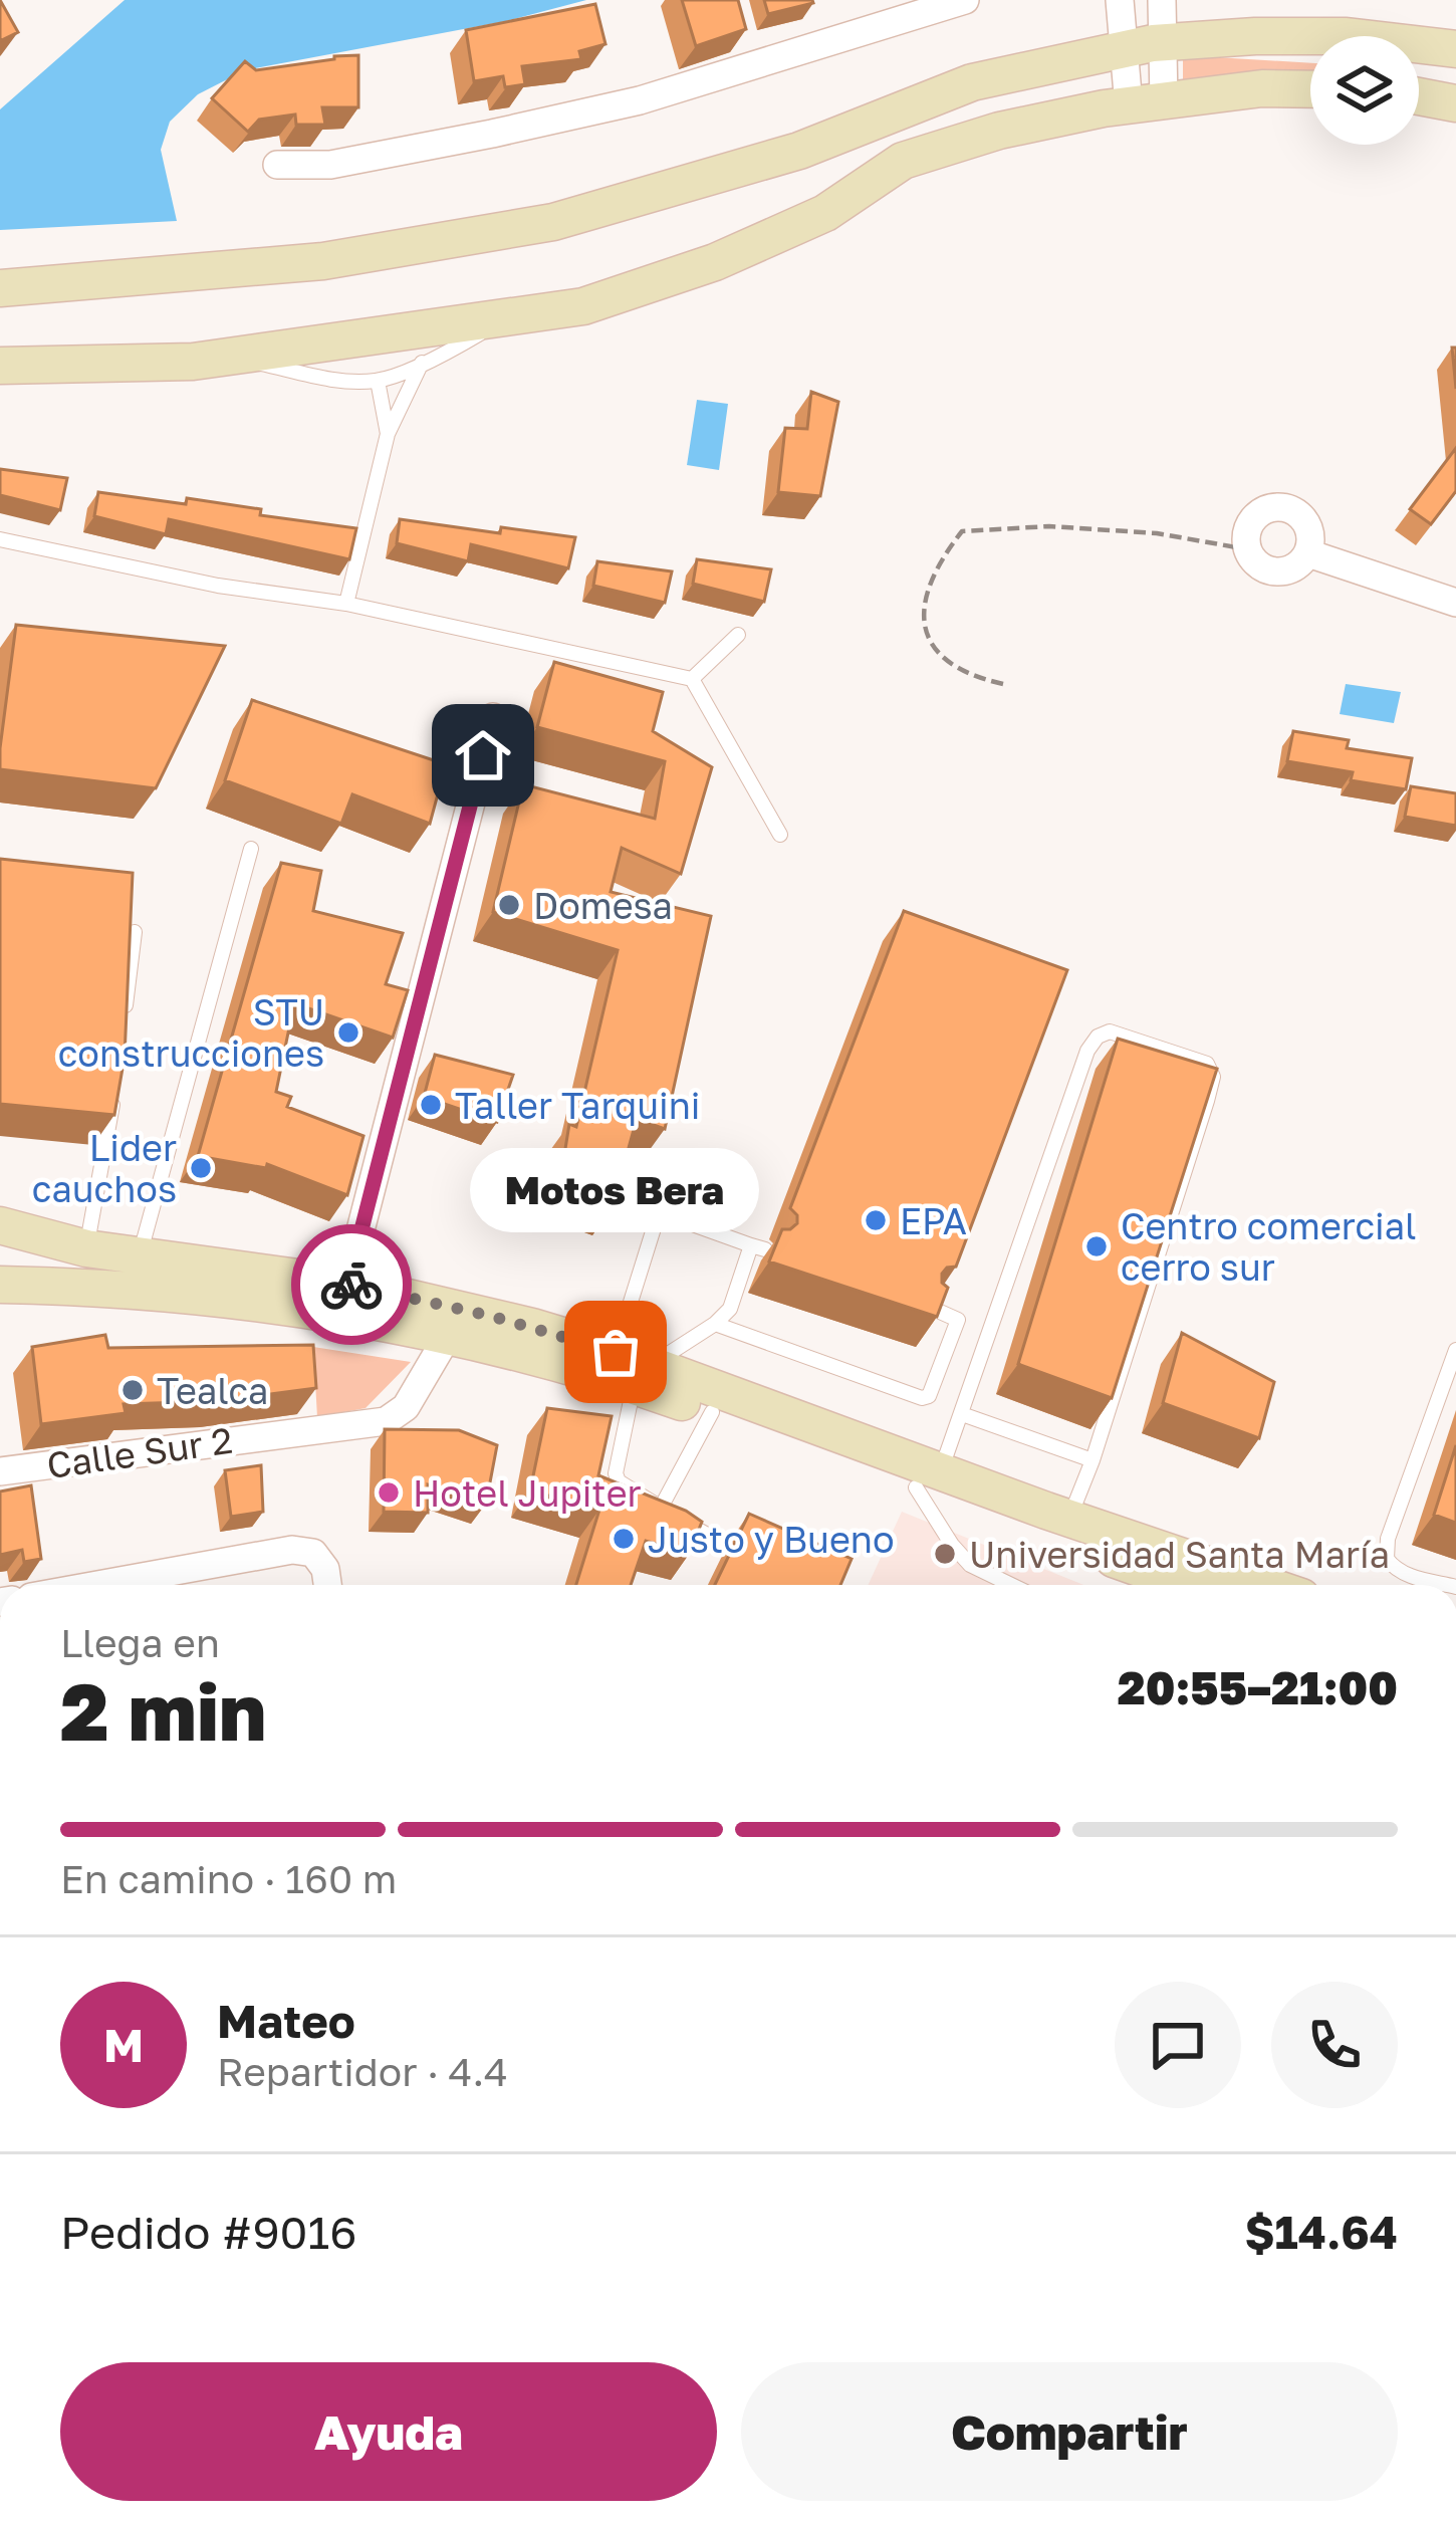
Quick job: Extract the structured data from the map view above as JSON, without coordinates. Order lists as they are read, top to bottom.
{
  "streets": {
    "street": ["Calle Sur 2"]
  },
  "places": [
    "Domesa",
    "STU construcciones",
    "Taller Tarquini",
    "Lider cauchos",
    "EPA",
    "Centro comercial cerro sur",
    "Motos Bera",
    "Tealca",
    "Hotel Jupiter",
    "Justo y Bueno",
    "Universidad Santa María"
  ],
  "page": {
    "bubble": "Motos Bera",
    "heading": ["2 min", "Llega en", "20:55–21:00"],
    "panel": [
      "Mateo",
      "Repartidor · 4.4",
      "Pedido #9016",
      "$14.64"
    ],
    "bar": "En camino · 160 m",
    "round": "M",
    "buttons": ["Ayuda", "Compartir"]
  }
}
